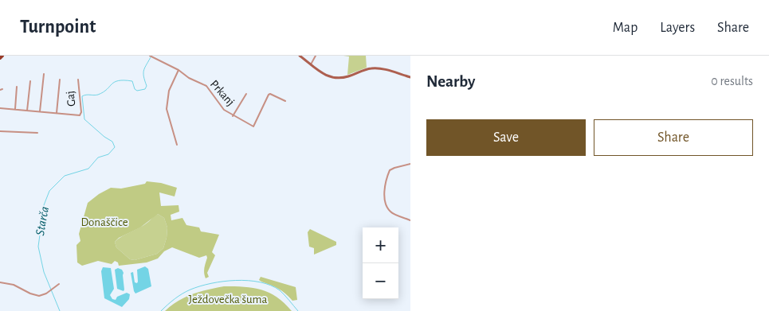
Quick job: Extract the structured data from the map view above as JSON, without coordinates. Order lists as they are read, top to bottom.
{
  "streets": {
    "street": ["Prkanj", "Gaj"]
  },
  "water": ["Starča"],
  "parks": ["Donaščice", "Ježdovečka šuma"],
  "page": {
    "header": "Turnpoint",
    "nav": ["Map", "Layers", "Share"],
    "heading": ["Nearby", "0 results"],
    "buttons": ["Save", "Share"],
    "map_buttons": ["+", "−"]
  }
}
